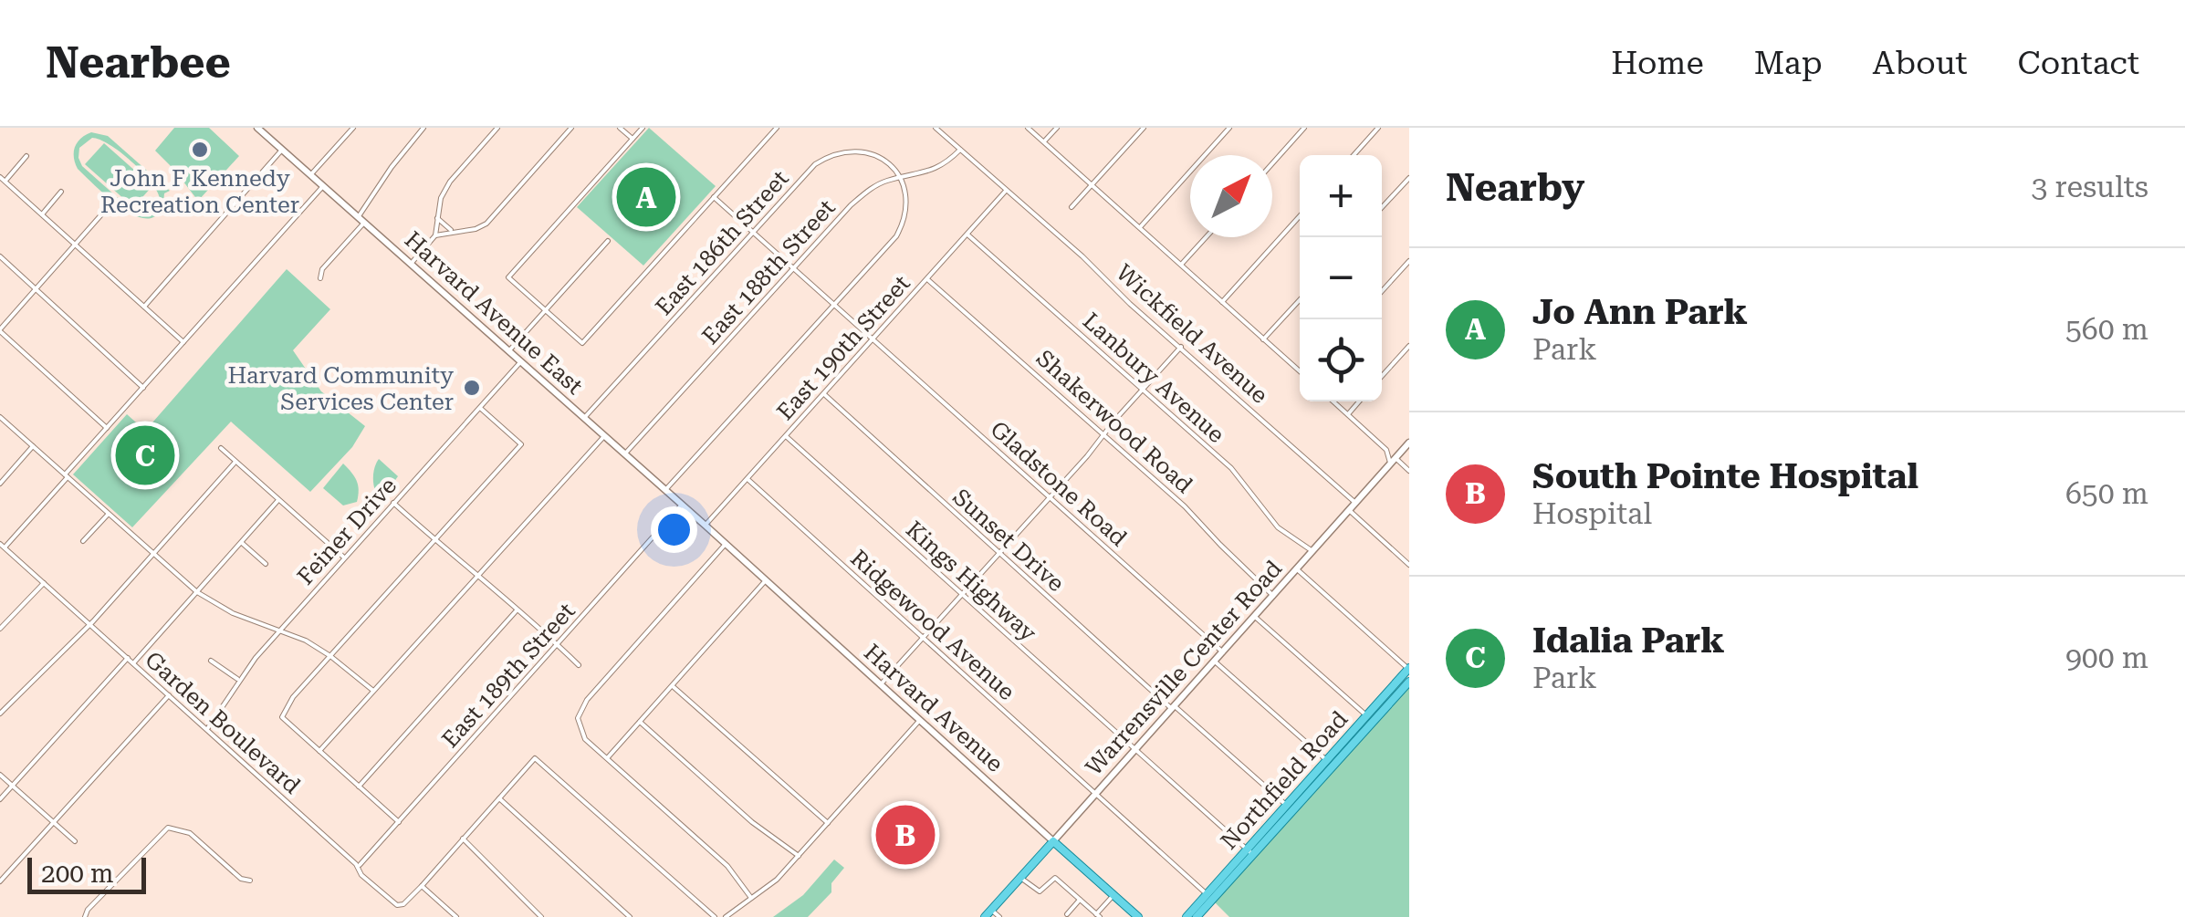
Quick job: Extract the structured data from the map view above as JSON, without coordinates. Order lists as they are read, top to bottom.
{
  "streets": {
    "main road": [
      "Harvard Avenue East",
      "Warrensville Center Road",
      "Harvard Avenue",
      "Northfield Road"
    ],
    "street": [
      "East 186th Street",
      "East 188th Street",
      "Wickfield Avenue",
      "East 190th Street",
      "Lanbury Avenue",
      "Shakerwood Road",
      "Gladstone Road",
      "Feiner Drive",
      "Sunset Drive",
      "Kings Highway",
      "Ridgewood Avenue",
      "East 189th Street",
      "Garden Boulevard"
    ]
  },
  "crossings": [
    ["East 186th Street", "East 188th Street"],
    ["East 186th Street", "Harvard Avenue East"],
    ["East 186th Street", "Gladstone Road"],
    ["East 188th Street", "Harvard Avenue East"],
    ["East 188th Street", "Wickfield Avenue"],
    ["East 188th Street", "Gladstone Road"],
    ["Harvard Avenue East", "East 190th Street"],
    ["Harvard Avenue East", "Feiner Drive"],
    ["Harvard Avenue East", "East 189th Street"],
    ["Harvard Avenue East", "Harvard Avenue"],
    ["Wickfield Avenue", "East 190th Street"],
    ["Wickfield Avenue", "Warrensville Center Road"],
    ["East 190th Street", "Lanbury Avenue"],
    ["East 190th Street", "Shakerwood Road"],
    ["East 190th Street", "Gladstone Road"],
    ["East 190th Street", "Sunset Drive"],
    ["East 190th Street", "Kings Highway"],
    ["East 190th Street", "Ridgewood Avenue"],
    ["East 190th Street", "Harvard Avenue"],
    ["Lanbury Avenue", "Warrensville Center Road"],
    ["Shakerwood Road", "Warrensville Center Road"],
    ["Gladstone Road", "Warrensville Center Road"],
    ["Feiner Drive", "Garden Boulevard"],
    ["Sunset Drive", "Warrensville Center Road"],
    ["Sunset Drive", "Northfield Road"],
    ["Kings Highway", "Warrensville Center Road"],
    ["Kings Highway", "Northfield Road"],
    ["Ridgewood Avenue", "Warrensville Center Road"],
    ["Ridgewood Avenue", "Northfield Road"],
    ["Warrensville Center Road", "Harvard Avenue"],
    ["East 189th Street", "Garden Boulevard"]
  ],
  "places": ["John F Kennedy Recreation Center", "Harvard Community Services Center"],
  "scale_bar": "200 m",
  "north": "top right",
  "page": {
    "header": "Nearbee",
    "nav": [
      "Home",
      "Map",
      "About",
      "Contact"
    ],
    "heading": ["Nearby", "3 results"],
    "map_buttons": ["+", "−"],
    "pins": ["A", "C", "B"],
    "list": [
      {
        "mark": "A",
        "name": "Jo Ann Park",
        "note": "Park",
        "value": "560 m"
      },
      {
        "mark": "B",
        "name": "South Pointe Hospital",
        "note": "Hospital",
        "value": "650 m"
      },
      {
        "mark": "C",
        "name": "Idalia Park",
        "note": "Park",
        "value": "900 m"
      }
    ],
    "scale": "200 m"
  }
}
